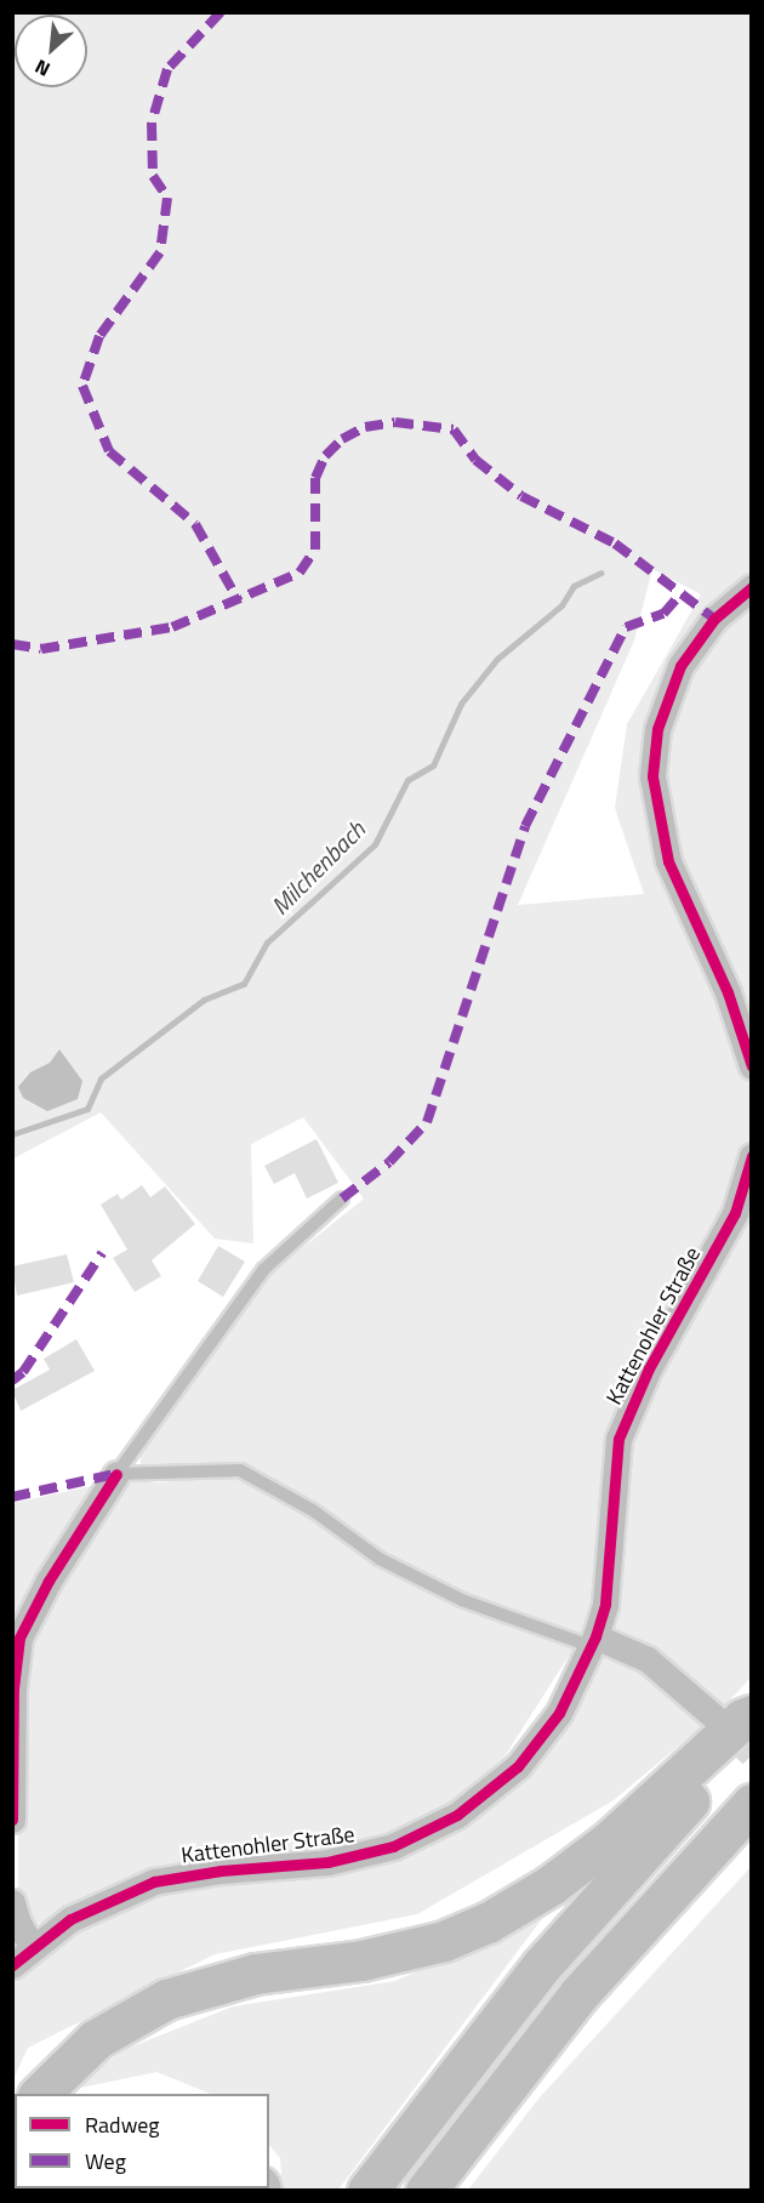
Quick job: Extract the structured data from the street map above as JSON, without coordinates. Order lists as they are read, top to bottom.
{
  "streets": {
    "street": ["Kattenohler Straße"]
  },
  "water": ["Milchenbach"],
  "legend": ["Radweg", "Weg"],
  "north": "bottom left"
}
